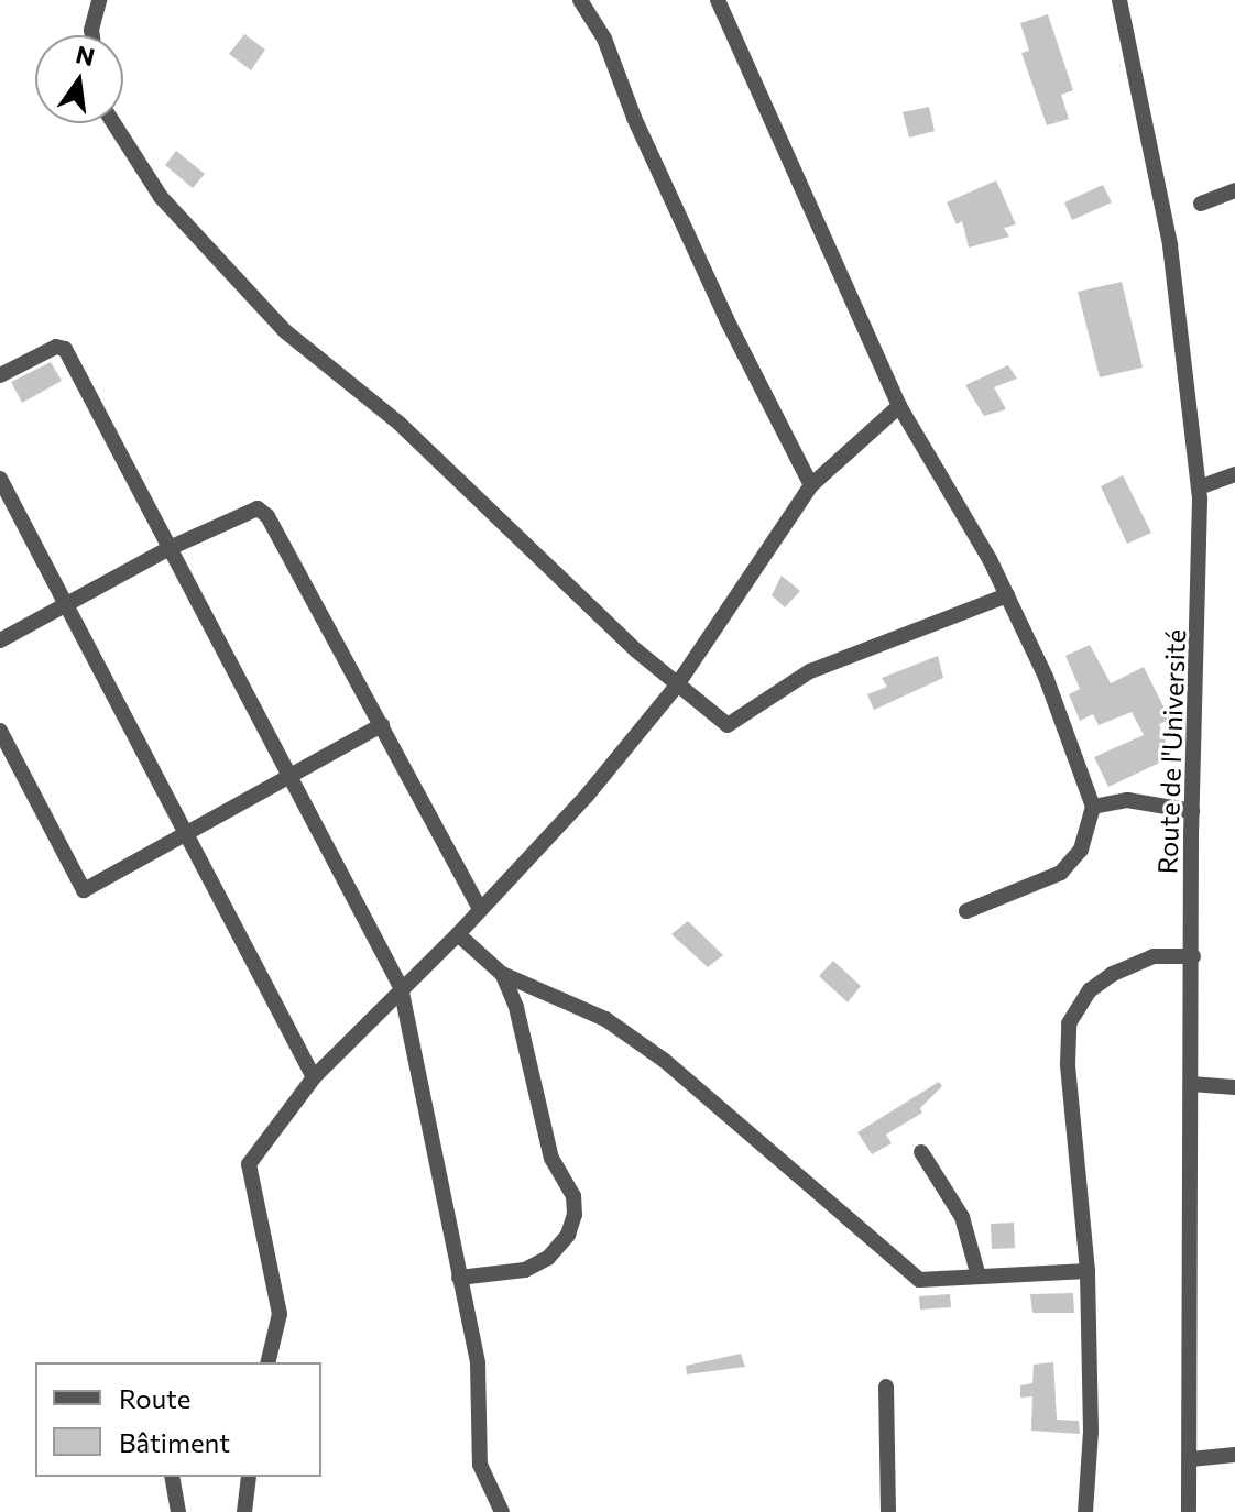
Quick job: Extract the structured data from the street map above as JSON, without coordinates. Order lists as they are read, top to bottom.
{
  "streets": {
    "street": ["Route de l'Université"]
  },
  "legend": ["Route", "Bâtiment"],
  "north": "top"
}
